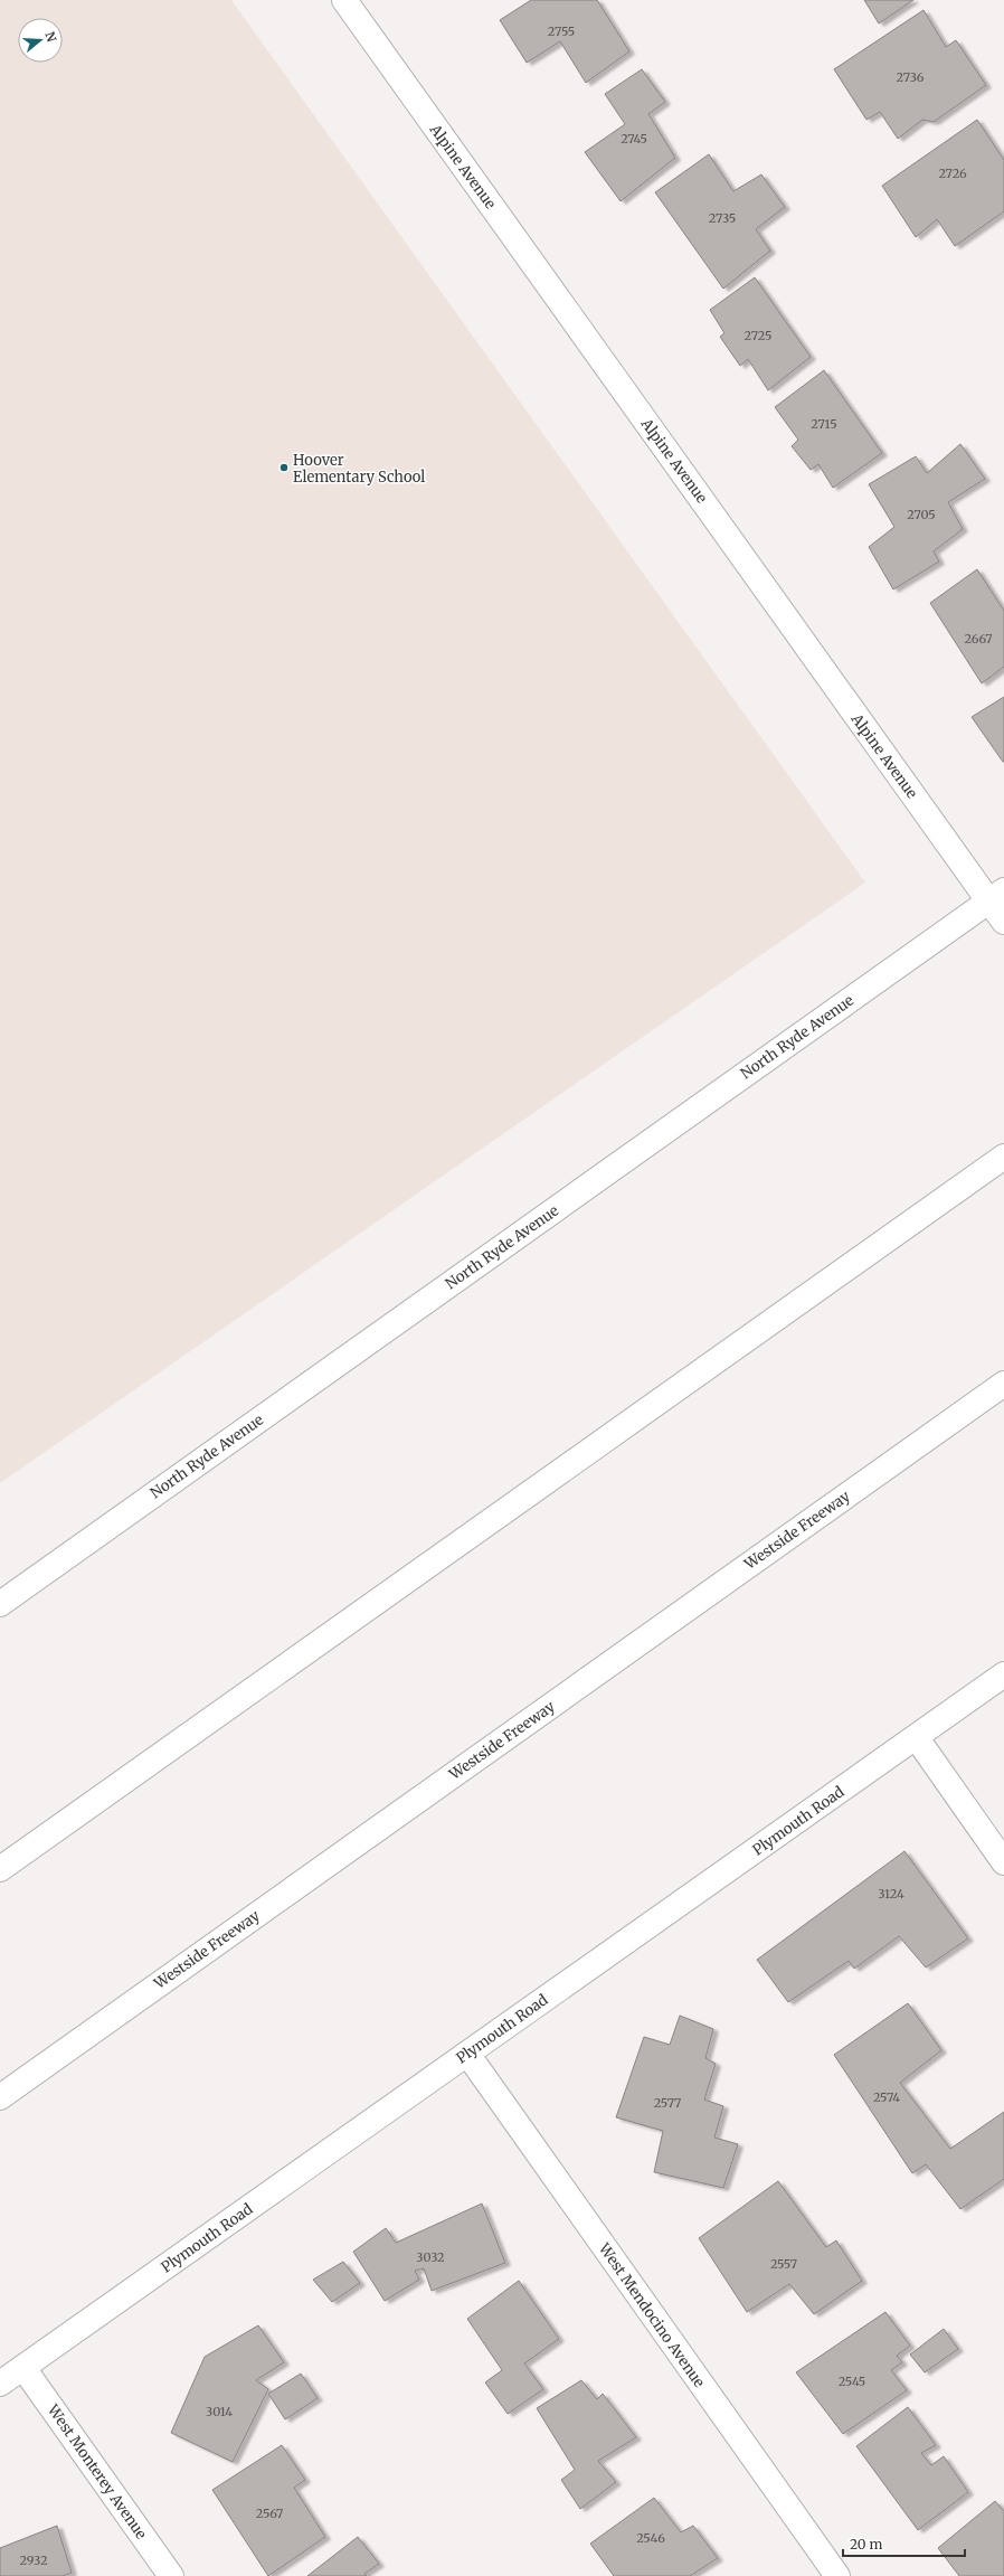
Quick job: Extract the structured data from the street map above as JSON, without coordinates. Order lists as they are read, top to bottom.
{
  "streets": {
    "main road": [
      "Alpine Avenue",
      "North Ryde Avenue",
      "Westside Freeway",
      "Plymouth Road",
      "West Mendocino Avenue",
      "West Monterey Avenue"
    ]
  },
  "crossings": [
    ["Alpine Avenue", "North Ryde Avenue"],
    ["Plymouth Road", "West Mendocino Avenue"],
    ["Plymouth Road", "West Monterey Avenue"]
  ],
  "places": ["Hoover Elementary School"],
  "house_numbers": [
    "2755",
    "2736",
    "2745",
    "2726",
    "2735",
    "2725",
    "2715",
    "2705",
    "2667",
    "3124",
    "2574",
    "2577",
    "3032",
    "2557",
    "2545",
    "3014",
    "2567",
    "2546",
    "2932"
  ],
  "scale_bar": "20 m",
  "north": "right"
}
